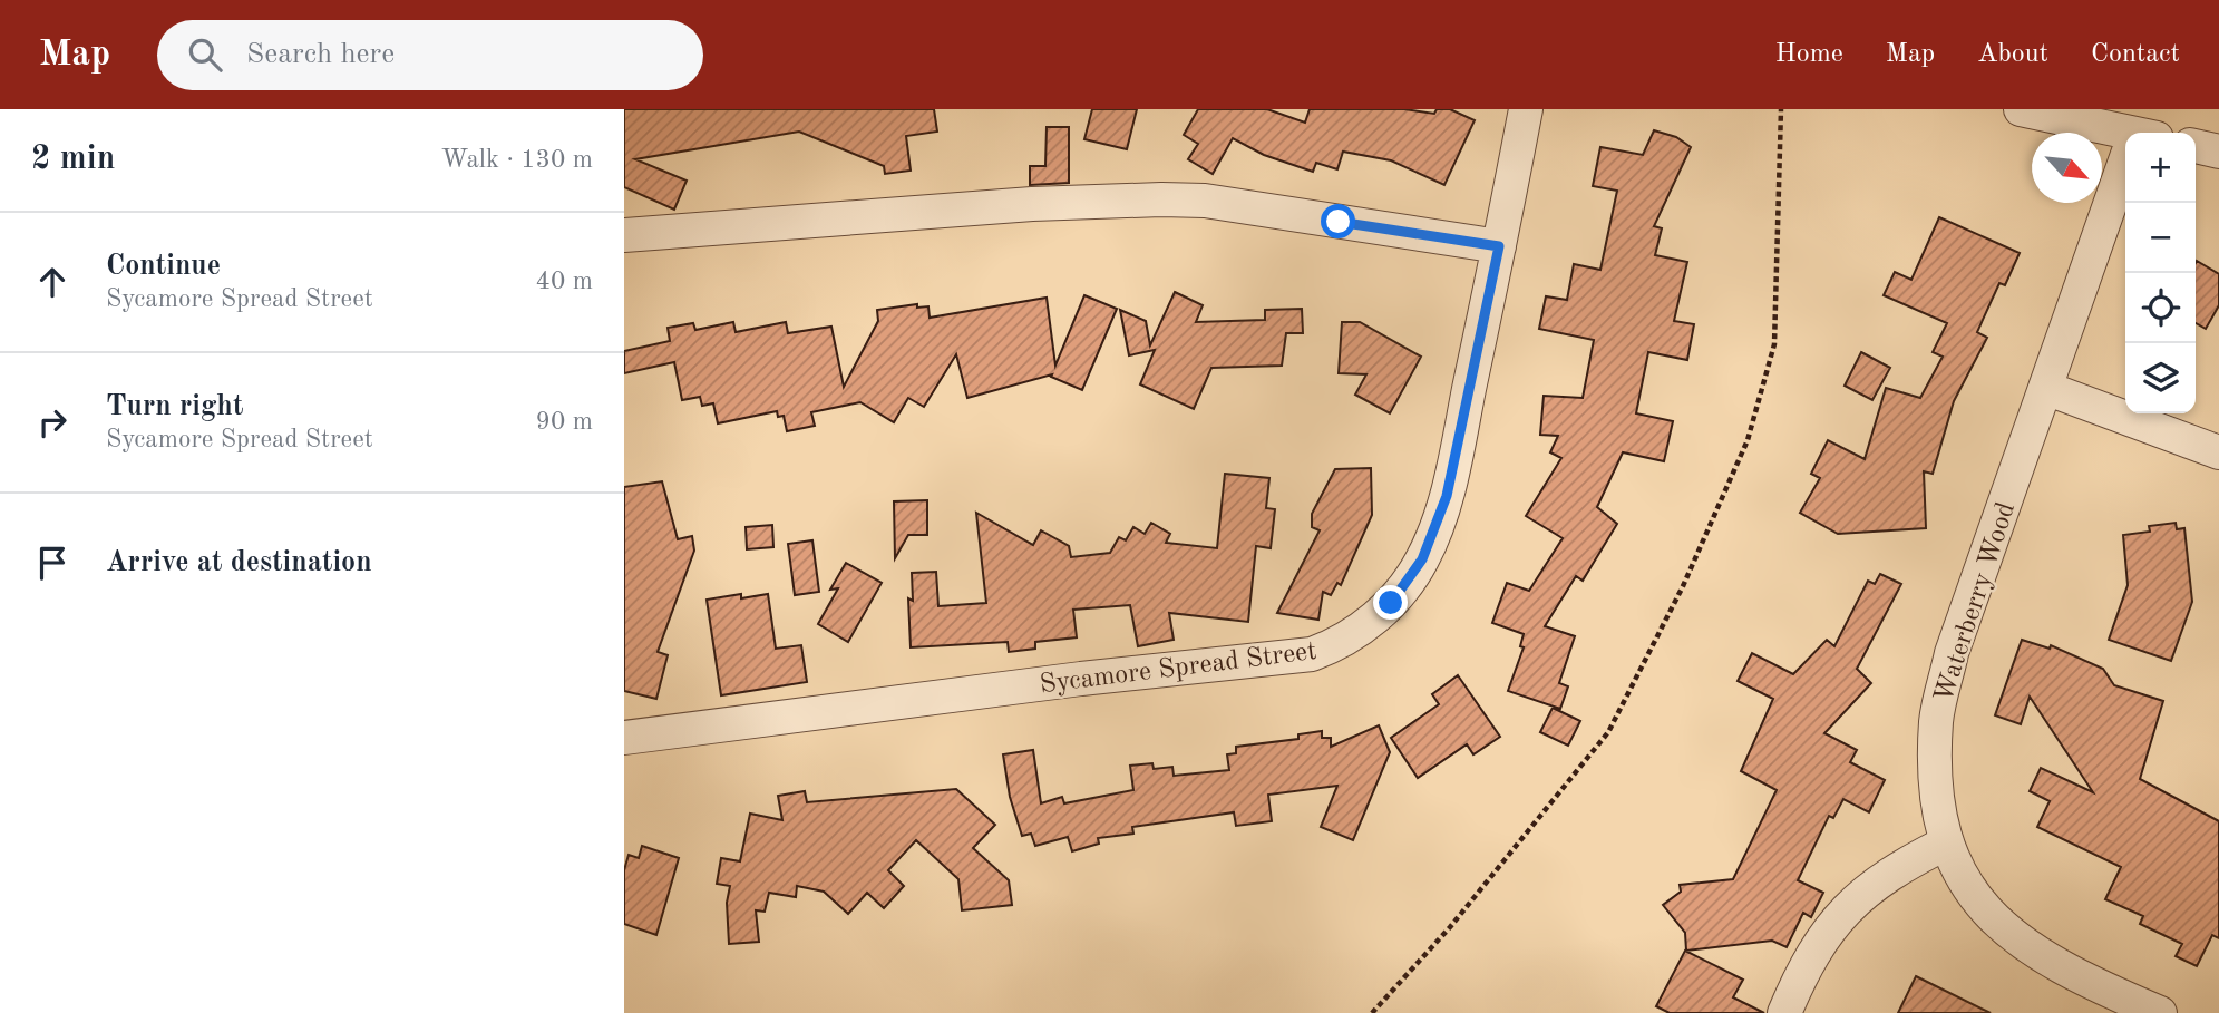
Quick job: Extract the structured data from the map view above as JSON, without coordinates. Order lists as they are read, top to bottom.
{
  "streets": {
    "street": ["Waterberry Wood", "Sycamore Spread Street"]
  },
  "north": "bottom right",
  "page": {
    "header": "Map",
    "search": "Search here",
    "nav": [
      "Home",
      "Map",
      "About",
      "Contact"
    ],
    "heading": ["2 min", "Walk · 130 m"],
    "map_buttons": ["+", "−"],
    "list": [
      ["Continue", "Sycamore Spread Street", "40 m"],
      ["Turn right", "Sycamore Spread Street", "90 m"],
      "Arrive at destination"
    ]
  }
}
